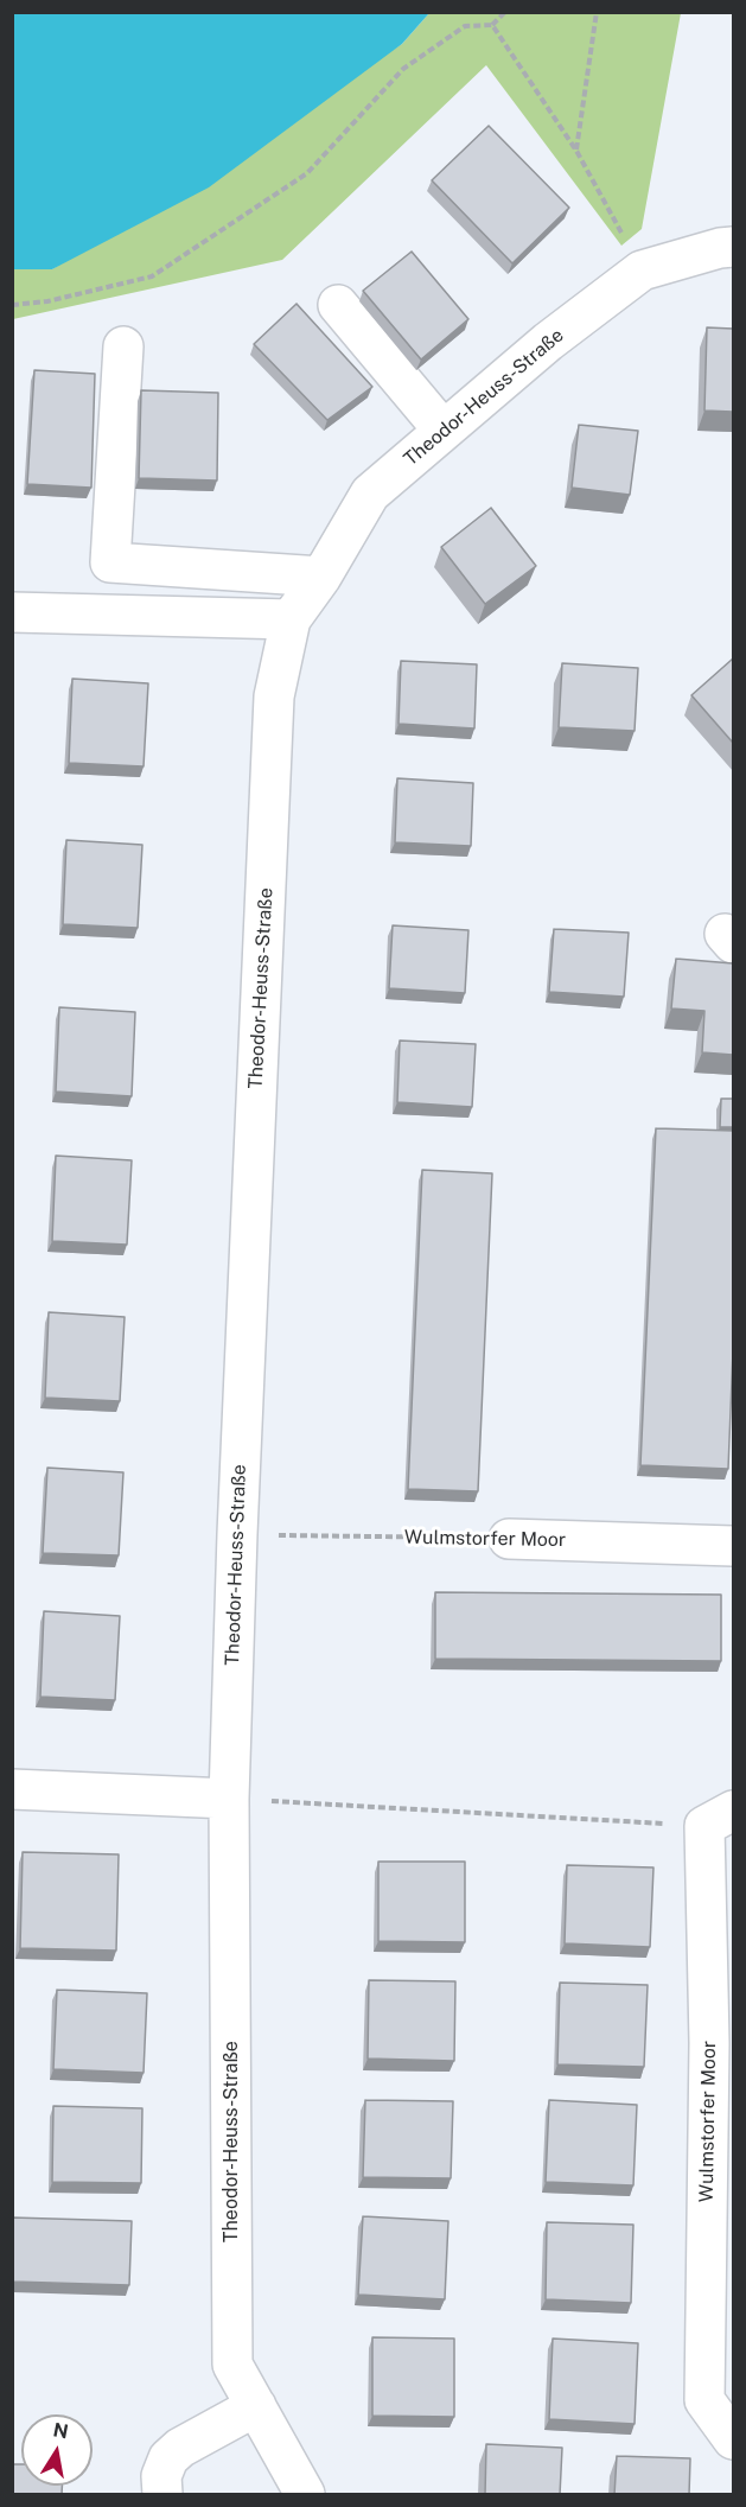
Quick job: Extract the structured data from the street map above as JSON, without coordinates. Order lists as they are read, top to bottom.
{
  "streets": {
    "street": ["Theodor-Heuss-Straße", "Wulmstorfer Moor"]
  },
  "crossings": [
    ["Theodor-Heuss-Straße", "Wulmstorfer Moor"]
  ],
  "north": "top"
}
